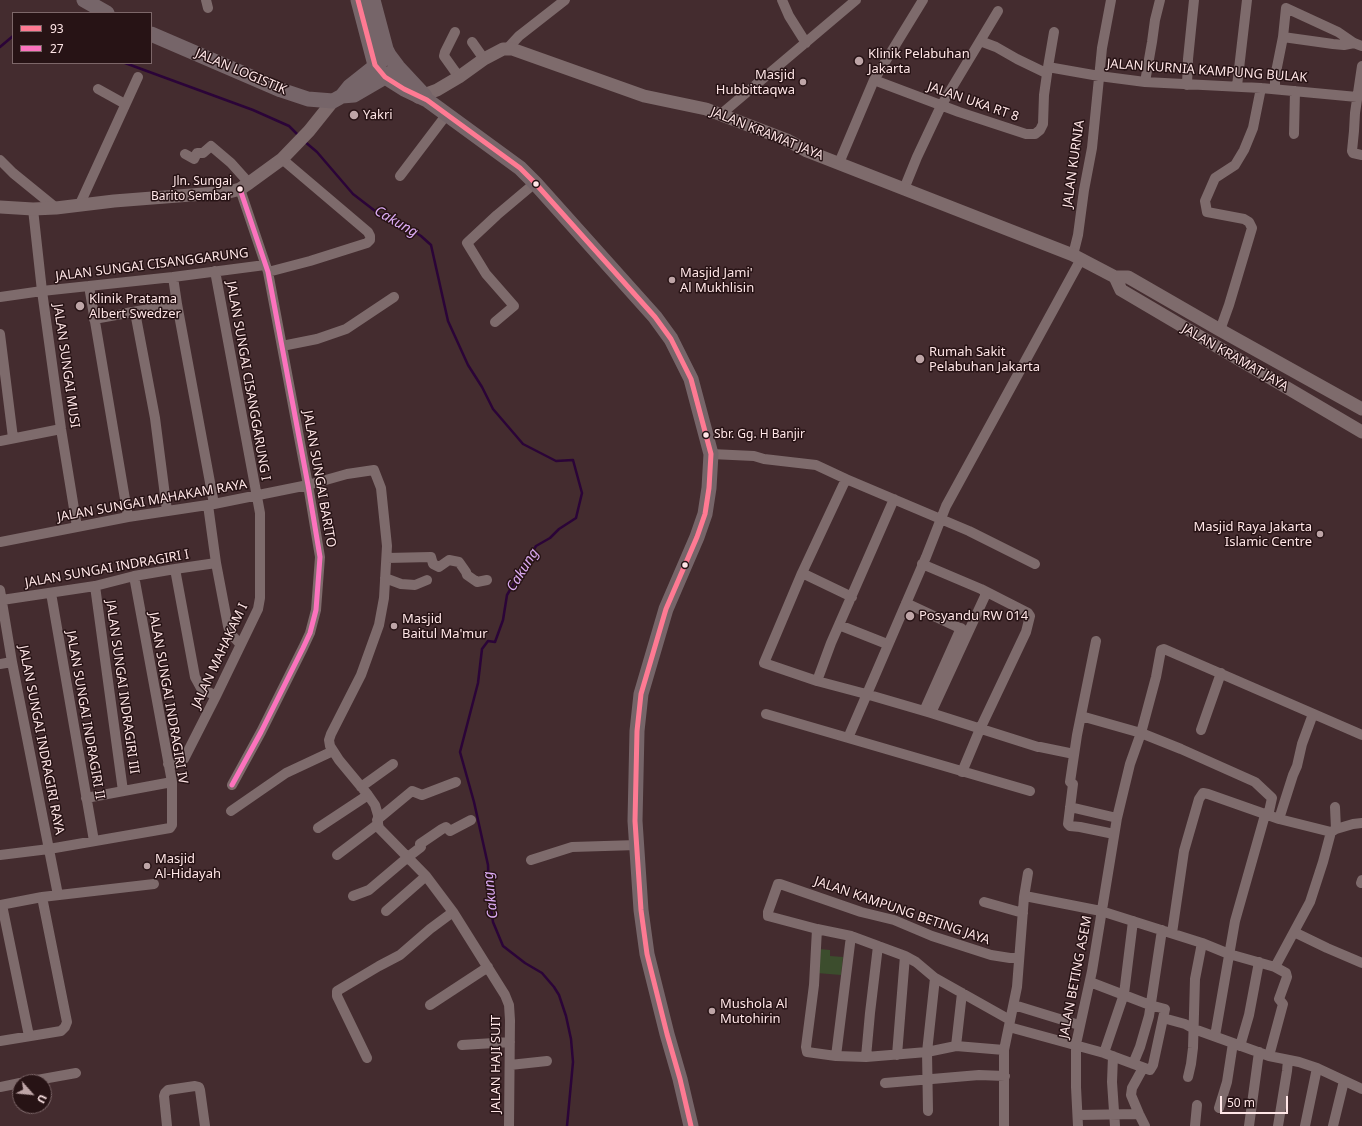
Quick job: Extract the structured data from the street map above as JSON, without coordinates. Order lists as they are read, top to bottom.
{
  "streets": {
    "main road": ["JALAN LOGISTIK"],
    "street": [
      "JALAN KURNIA KAMPUNG BULAK",
      "JALAN UKA RT 8",
      "JALAN KRAMAT JAYA",
      "JALAN KURNIA",
      "JALAN SUNGAI CISANGGARUNG",
      "JALAN SUNGAI MUSI",
      "JALAN SUNGAI CISANGGARUNG I",
      "JALAN SUNGAI BARITO",
      "JALAN SUNGAI MAHAKAM RAYA",
      "JALAN SUNGAI INDRAGIRI I",
      "JALAN MAHAKAM I",
      "JALAN SUNGAI INDRAGIRI III",
      "JALAN SUNGAI INDRAGIRI IV",
      "JALAN SUNGAI INDRAGIRI II",
      "JALAN SUNGAI INDRAGIRI RAYA",
      "JALAN KAMPUNG BETING JAYA",
      "JALAN BETING ASEM",
      "JALAN HAJI SUIT"
    ]
  },
  "crossings": [
    ["JALAN KURNIA KAMPUNG BULAK", "JALAN UKA RT 8"],
    ["JALAN KURNIA KAMPUNG BULAK", "JALAN KURNIA"],
    ["JALAN KRAMAT JAYA", "JALAN KURNIA"],
    ["JALAN SUNGAI CISANGGARUNG", "JALAN SUNGAI MUSI"],
    ["JALAN SUNGAI CISANGGARUNG", "JALAN SUNGAI CISANGGARUNG I"],
    ["JALAN SUNGAI CISANGGARUNG", "JALAN SUNGAI BARITO"],
    ["JALAN SUNGAI MUSI", "JALAN SUNGAI MAHAKAM RAYA"],
    ["JALAN SUNGAI CISANGGARUNG I", "JALAN SUNGAI MAHAKAM RAYA"],
    ["JALAN SUNGAI CISANGGARUNG I", "JALAN MAHAKAM I"],
    ["JALAN SUNGAI BARITO", "JALAN SUNGAI MAHAKAM RAYA"],
    ["JALAN SUNGAI MAHAKAM RAYA", "JALAN MAHAKAM I"],
    ["JALAN SUNGAI INDRAGIRI I", "JALAN SUNGAI INDRAGIRI III"],
    ["JALAN SUNGAI INDRAGIRI I", "JALAN SUNGAI INDRAGIRI IV"],
    ["JALAN SUNGAI INDRAGIRI I", "JALAN SUNGAI INDRAGIRI II"],
    ["JALAN SUNGAI INDRAGIRI I", "JALAN SUNGAI INDRAGIRI RAYA"],
    ["JALAN MAHAKAM I", "JALAN SUNGAI INDRAGIRI IV"],
    ["JALAN SUNGAI INDRAGIRI IV", "JALAN SUNGAI INDRAGIRI II"]
  ],
  "water": ["Cakung"],
  "places": [
    "Klinik Pelabuhan Jakarta",
    "Masjid Hubbittaqwa",
    "Yakri",
    "Jln. Sungai Barito Sembar",
    "Masjid Jami' Al Mukhlisin",
    "Klinik Pratama Albert Swedzer",
    "Rumah Sakit Pelabuhan Jakarta",
    "Sbr. Gg. H Banjir",
    "Masjid Raya Jakarta Islamic Centre",
    "Posyandu RW 014",
    "Masjid Baitul Ma'mur",
    "Masjid Al-Hidayah",
    "Mushola Al Mutohirin"
  ],
  "lines": ["transit line 93", "transit line 27"],
  "legend": ["93", "27"],
  "scale_bar": "50 m",
  "north": "bottom right"
}
